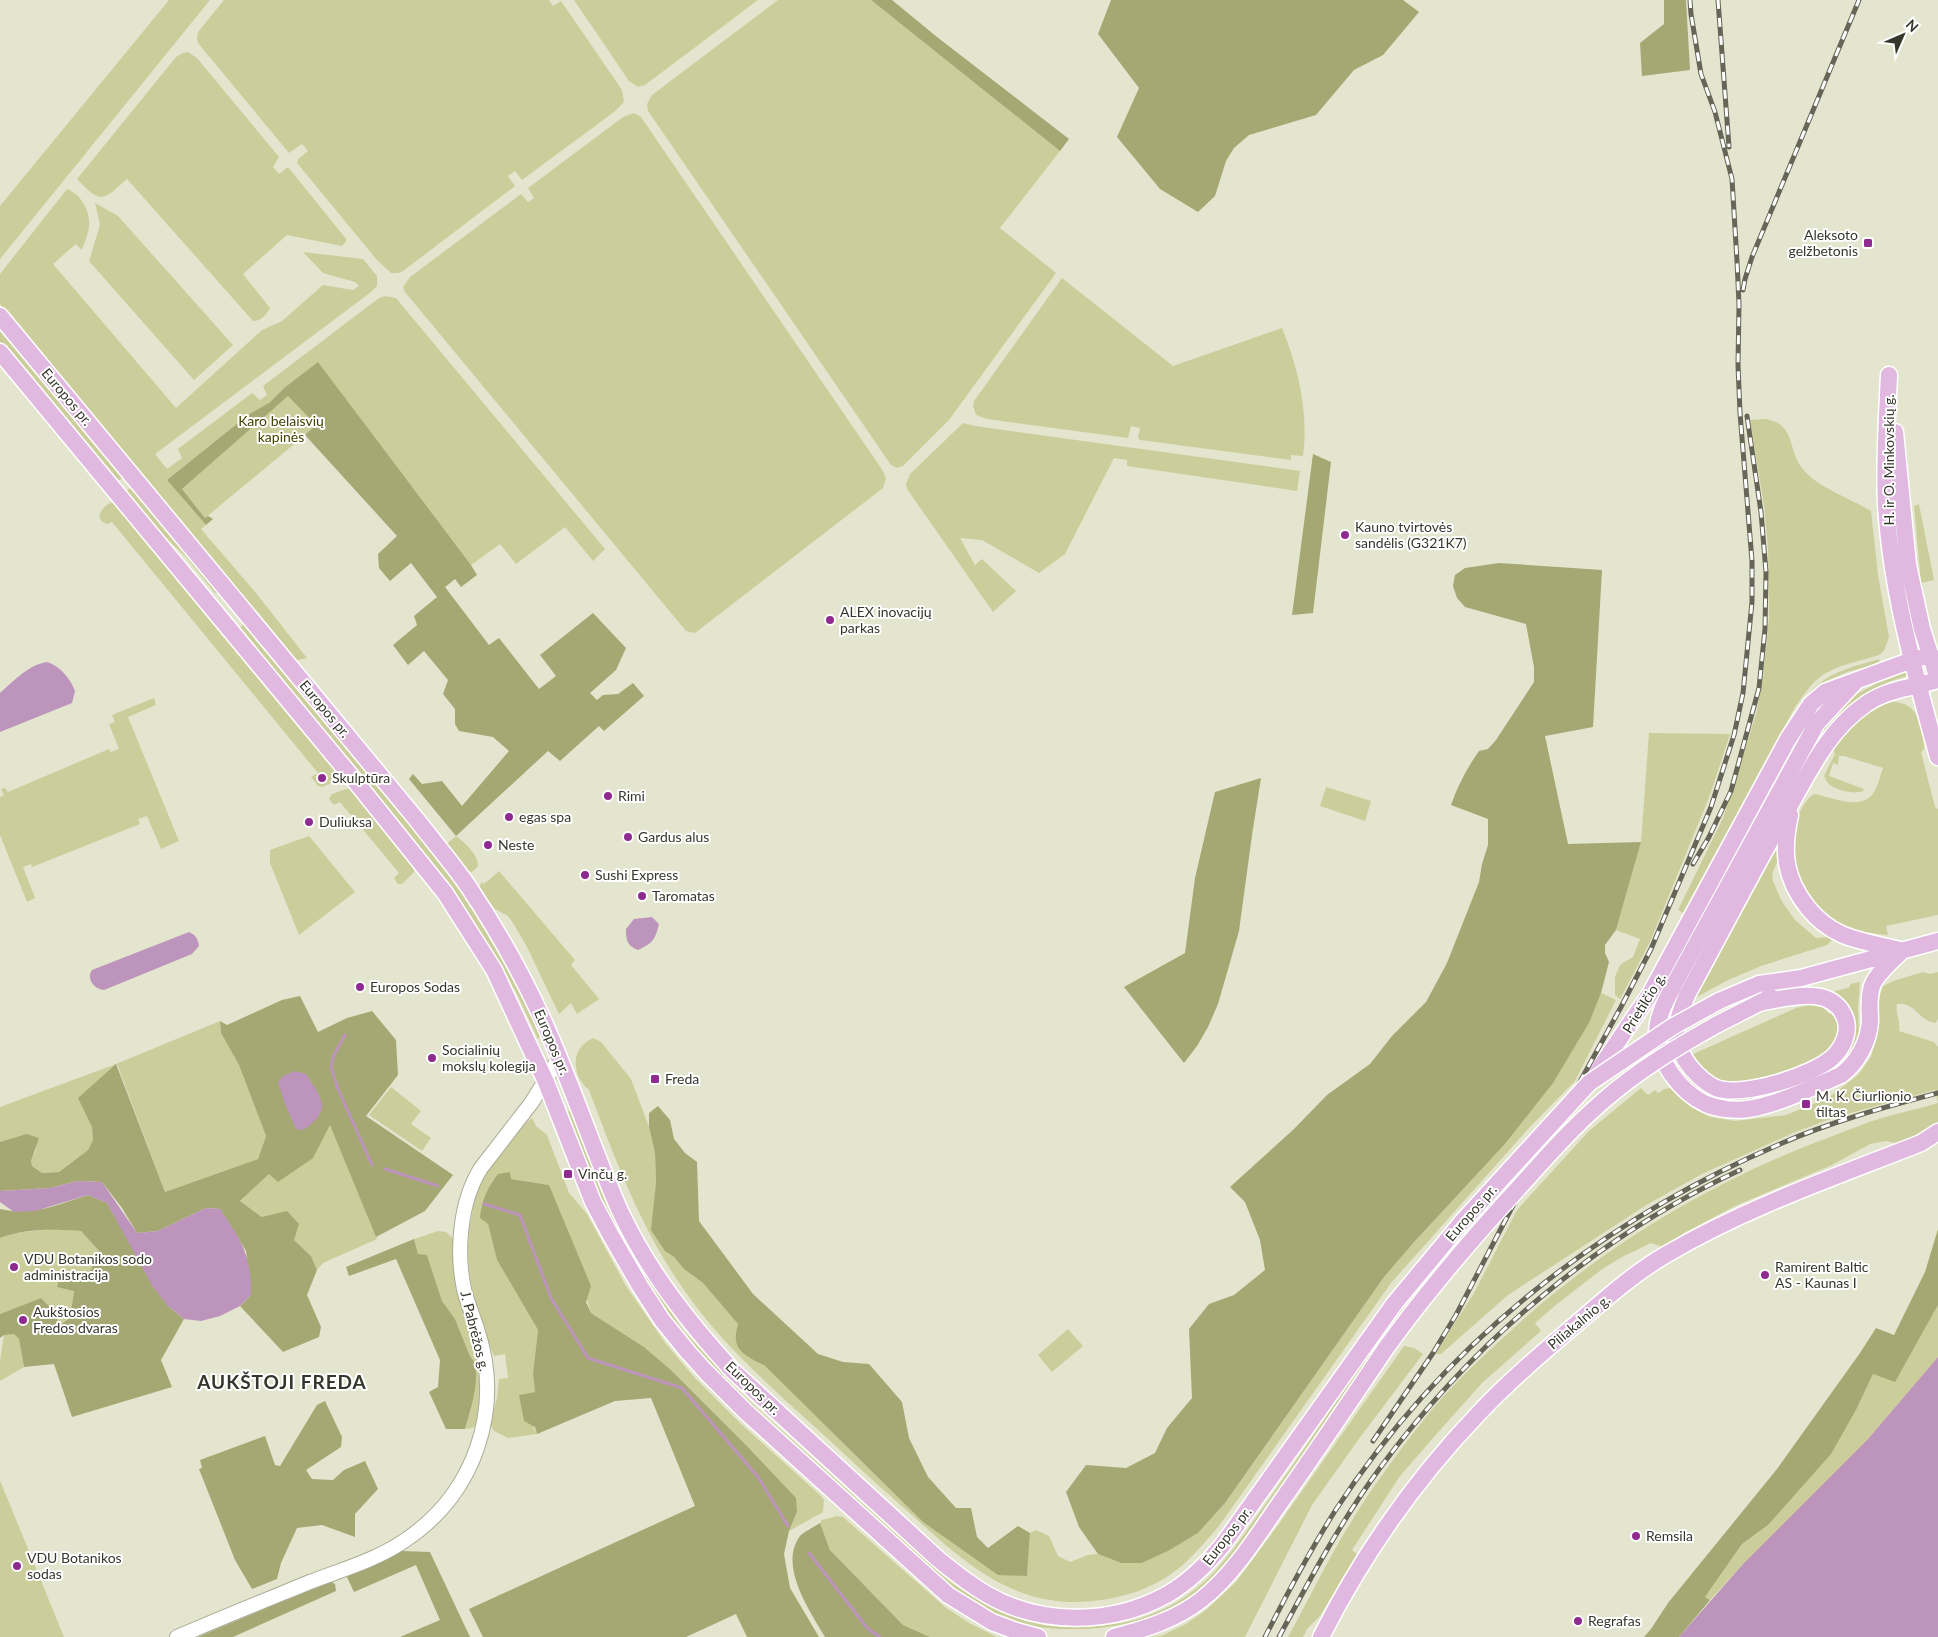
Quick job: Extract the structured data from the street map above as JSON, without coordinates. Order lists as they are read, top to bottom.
{
  "streets": {
    "main road": [
      "Europos pr.",
      "H. ir O. Minkovskių g.",
      "Prietilčio g.",
      "Piliakalnio g."
    ],
    "street": ["J. Pabrėžos g."]
  },
  "crossings": [
    ["Europos pr.", "Prietilčio g."],
    ["Europos pr.", "J. Pabrėžos g."],
    ["H. ir O. Minkovskių g.", "Prietilčio g."]
  ],
  "districts": ["AUKŠTOJI FREDA"],
  "parks": ["Karo belaisvių kapinės"],
  "places": {
    "transit": [
      "Aleksoto gelžbetonis",
      "Freda",
      "M. K. Čiurlionio tiltas",
      "Vinčų g."
    ],
    "other": [
      "Kauno tvirtovės sandėlis (G321K7)",
      "ALEX inovacijų parkas",
      "Skulptūra",
      "Rimi",
      "egas spa",
      "Duliuksa",
      "Gardus alus",
      "Neste",
      "Sushi Express",
      "Taromatas",
      "Europos Sodas",
      "Socialinių mokslų kolegija",
      "VDU Botanikos sodo administracija",
      "Ramirent Baltic AS - Kaunas I",
      "Aukštosios Fredos dvaras",
      "Remsila",
      "VDU Botanikos sodas",
      "Regrafas"
    ]
  },
  "north": "top right"
}
